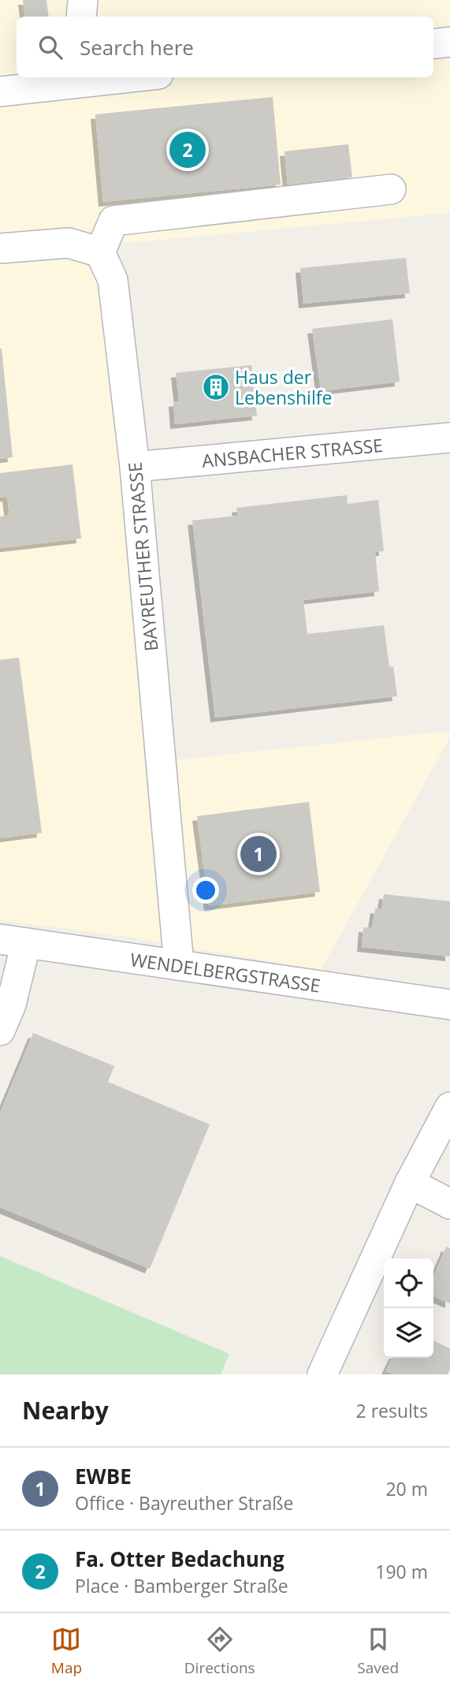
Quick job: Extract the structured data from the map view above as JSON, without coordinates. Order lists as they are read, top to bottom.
{
  "streets": {
    "street": ["ANSBACHER STRASSE", "BAYREUTHER STRASSE", "WENDELBERGSTRASSE"]
  },
  "crossings": [
    ["ANSBACHER STRASSE", "BAYREUTHER STRASSE"],
    ["BAYREUTHER STRASSE", "WENDELBERGSTRASSE"]
  ],
  "places": {
    "building": ["Haus der Lebenshilfe"]
  },
  "page": {
    "search": "Search here",
    "pins": ["2", "1"],
    "heading": ["Nearby", "2 results"],
    "list": [
      {
        "mark": "1",
        "name": "EWBE",
        "note": "Office · Bayreuther Straße",
        "value": "20 m"
      },
      {
        "mark": "2",
        "name": "Fa. Otter Bedachung",
        "note": "Place · Bamberger Straße",
        "value": "190 m"
      }
    ],
    "nav": ["Map", "Directions", "Saved"]
  }
}
